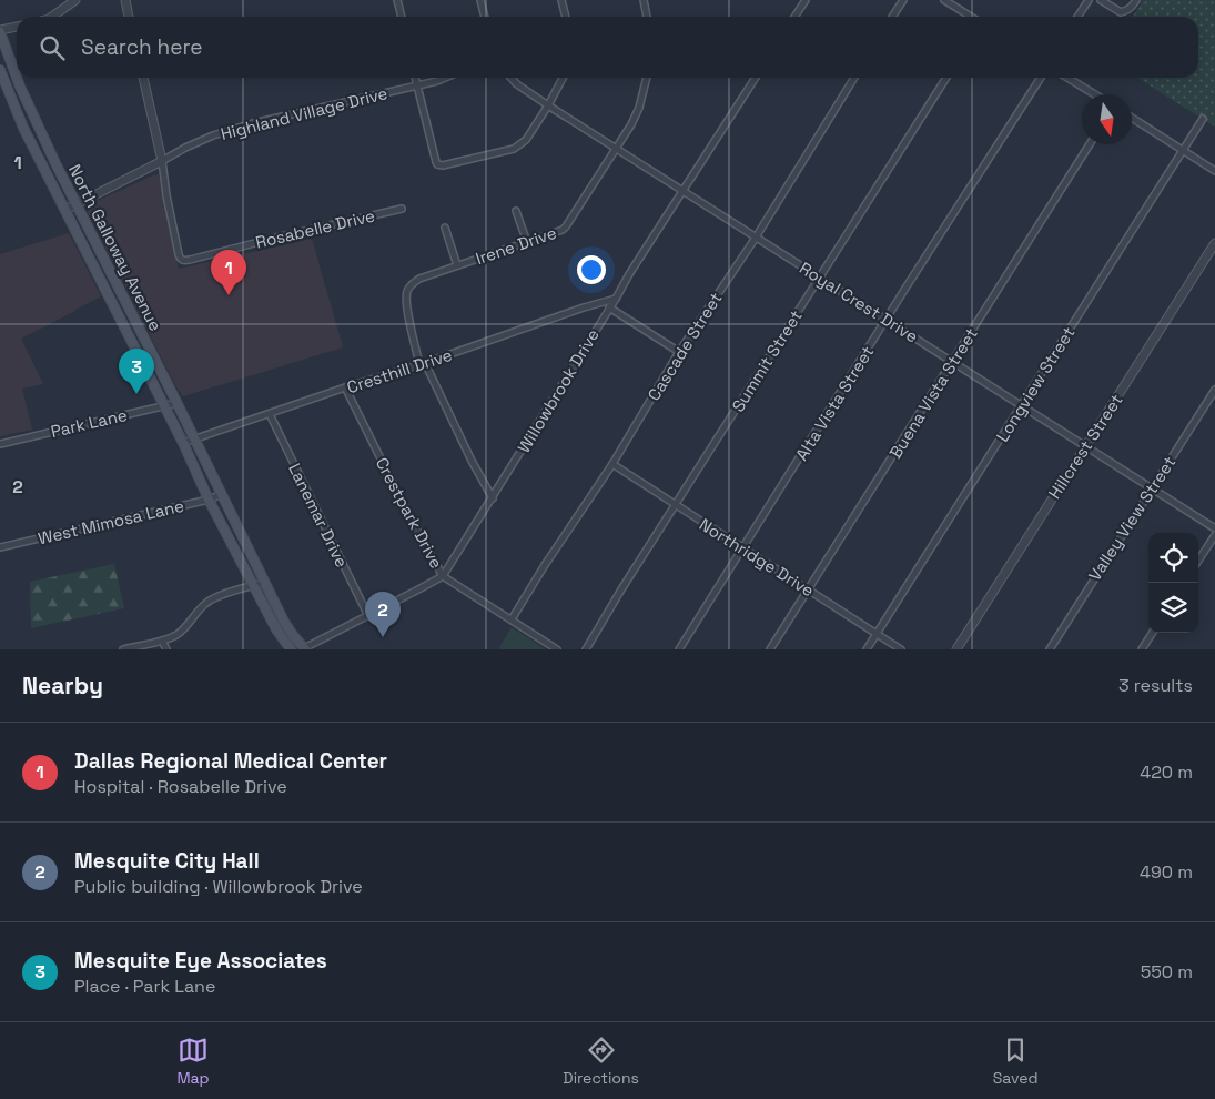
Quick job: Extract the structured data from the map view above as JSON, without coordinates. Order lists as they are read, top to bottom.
{
  "streets": {
    "main road": ["North Galloway Avenue"],
    "street": [
      "Highland Village Drive",
      "Rosabelle Drive",
      "Irene Drive",
      "Royal Crest Drive",
      "Cascade Street",
      "Summit Street",
      "Cresthill Drive",
      "Longview Street",
      "Willowbrook Drive",
      "Buena Vista Street",
      "Alta Vista Street",
      "Park Lane",
      "Hillcrest Street",
      "Crestpark Drive",
      "Lanemar Drive",
      "Valley View Street",
      "West Mimosa Lane",
      "Northridge Drive"
    ]
  },
  "crossings": [
    ["Highland Village Drive", "Rosabelle Drive"],
    ["Highland Village Drive", "North Galloway Avenue"],
    ["Irene Drive", "Royal Crest Drive"],
    ["Irene Drive", "Cresthill Drive"],
    ["North Galloway Avenue", "Cresthill Drive"],
    ["North Galloway Avenue", "Willowbrook Drive"],
    ["North Galloway Avenue", "Park Lane"],
    ["North Galloway Avenue", "West Mimosa Lane"],
    ["Royal Crest Drive", "Cascade Street"],
    ["Royal Crest Drive", "Summit Street"],
    ["Royal Crest Drive", "Longview Street"],
    ["Royal Crest Drive", "Willowbrook Drive"],
    ["Royal Crest Drive", "Buena Vista Street"],
    ["Royal Crest Drive", "Alta Vista Street"],
    ["Royal Crest Drive", "Hillcrest Street"],
    ["Royal Crest Drive", "Valley View Street"],
    ["Cascade Street", "Crestpark Drive"],
    ["Cascade Street", "Northridge Drive"],
    ["Summit Street", "Northridge Drive"],
    ["Cresthill Drive", "Willowbrook Drive"],
    ["Cresthill Drive", "Crestpark Drive"],
    ["Cresthill Drive", "Lanemar Drive"],
    ["Longview Street", "Northridge Drive"],
    ["Willowbrook Drive", "Crestpark Drive"],
    ["Willowbrook Drive", "Lanemar Drive"],
    ["Buena Vista Street", "Northridge Drive"],
    ["Alta Vista Street", "Northridge Drive"]
  ],
  "north": "bottom",
  "page": {
    "search": "Search here",
    "pins": ["1", "3", "2"],
    "heading": ["Nearby", "3 results"],
    "list": [
      {
        "mark": "1",
        "name": "Dallas Regional Medical Center",
        "note": "Hospital · Rosabelle Drive",
        "value": "420 m"
      },
      {
        "mark": "2",
        "name": "Mesquite City Hall",
        "note": "Public building · Willowbrook Drive",
        "value": "490 m"
      },
      {
        "mark": "3",
        "name": "Mesquite Eye Associates",
        "note": "Place · Park Lane",
        "value": "550 m"
      }
    ],
    "nav": ["Map", "Directions", "Saved"]
  },
  "grid": {
    "rows": ["1", "2"]
  }
}
